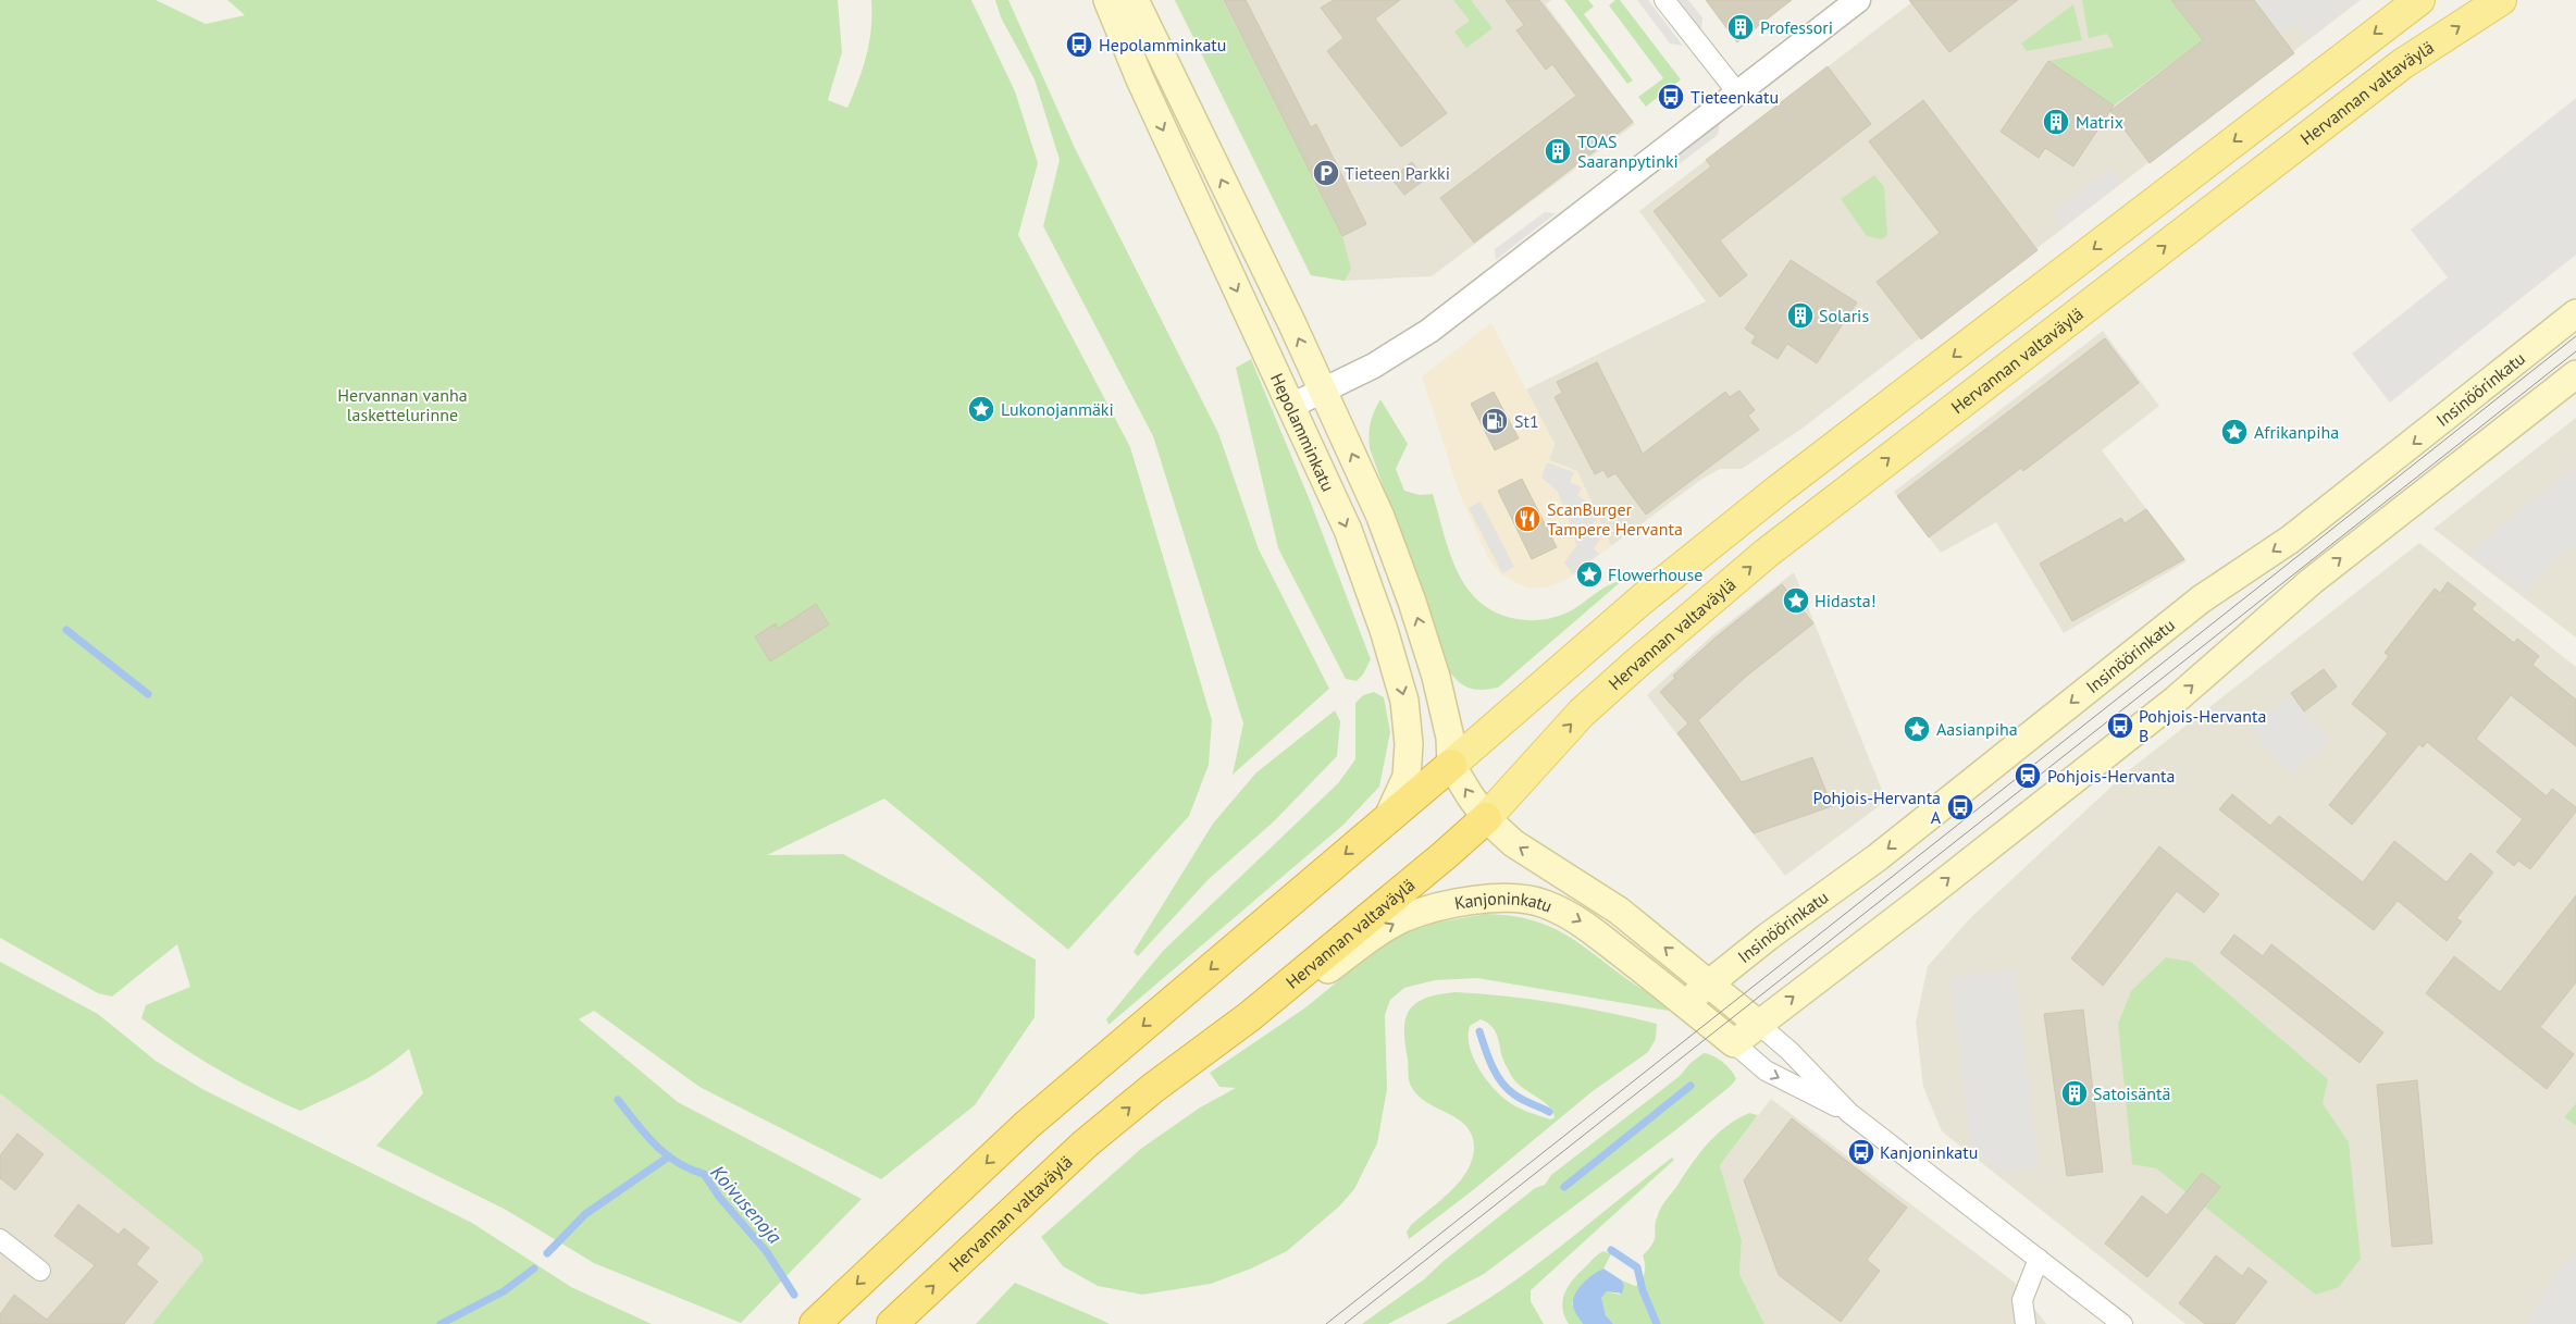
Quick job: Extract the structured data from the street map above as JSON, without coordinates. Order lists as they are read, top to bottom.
{
  "streets": {
    "highway": ["Hervannan valtaväylä"],
    "main road": ["Insinöörinkatu", "Hepolamminkatu", "Kanjoninkatu"]
  },
  "crossings": [
    ["Hervannan valtaväylä", "Kanjoninkatu"],
    ["Insinöörinkatu", "Kanjoninkatu"],
    ["Hepolamminkatu", "Kanjoninkatu"]
  ],
  "water": ["Koivusenoja"],
  "parks": ["Hervannan vanha laskettelurinne"],
  "places": {
    "building": [
      "Professori",
      "Matrix",
      "TOAS Saaranpytinki",
      "Solaris",
      "Satoisäntä"
    ],
    "bus stop": [
      "Hepolamminkatu",
      "Tieteenkatu",
      "Pohjois-Hervanta B",
      "Pohjois-Hervanta A",
      "Kanjoninkatu"
    ],
    "parking": ["Tieteen Parkki"],
    "place": [
      "Lukonojanmäki",
      "Afrikanpiha",
      "Flowerhouse",
      "Hidasta!",
      "Aasianpiha"
    ],
    "fuel station": ["St1"],
    "restaurant": ["ScanBurger Tampere Hervanta"],
    "station": ["Pohjois-Hervanta"]
  }
}
